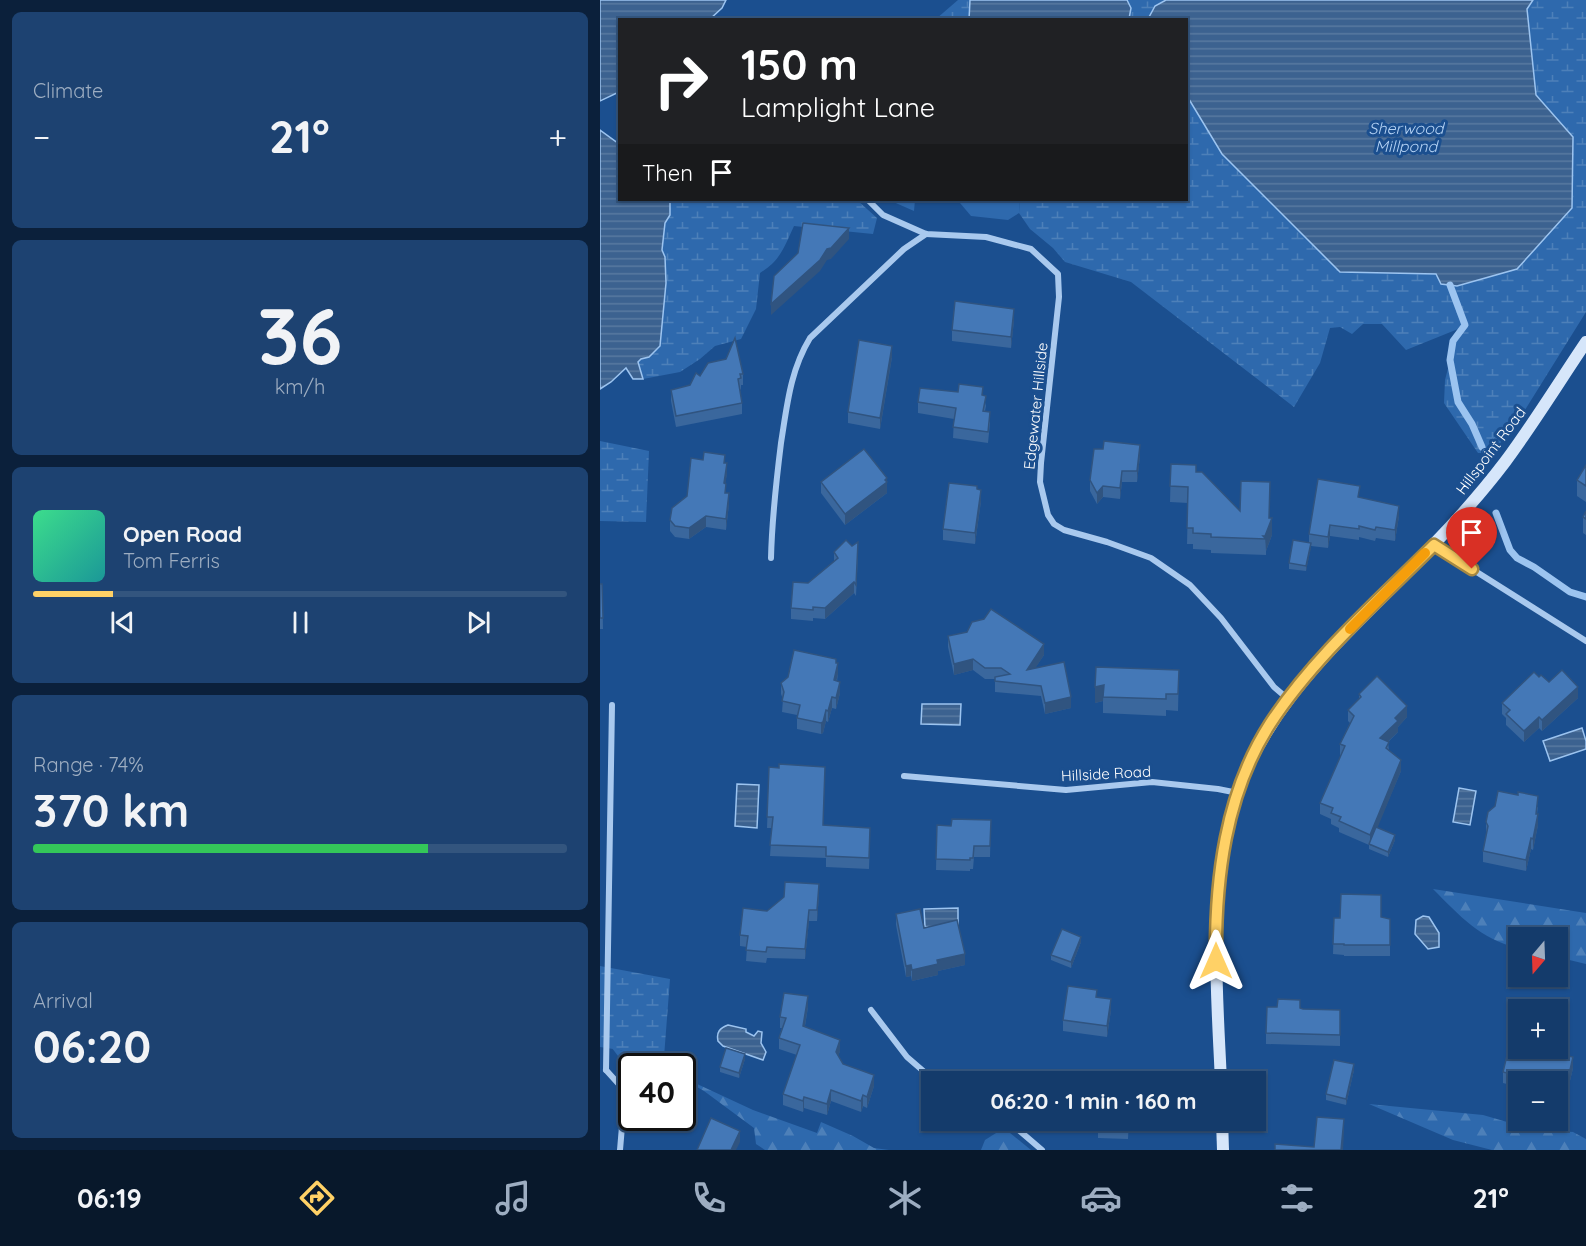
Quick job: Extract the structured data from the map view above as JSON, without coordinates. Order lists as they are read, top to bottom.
{
  "streets": {
    "street": ["Edgewater Hillside", "Hillspoint Road", "Hillside Road"]
  },
  "crossings": [
    ["Edgewater Hillside", "Hillspoint Road"],
    ["Hillspoint Road", "Hillside Road"]
  ],
  "water": ["Sherwood Millpond"],
  "north": "bottom",
  "page": {
    "tile": [
      "Climate",
      ["36", "km/h"],
      ["Range · 74%", "370 km"],
      ["Arrival", "06:20"]
    ],
    "turn": ["150 m", "Lamplight Lane"],
    "heat": ["−", "21°", "+"],
    "then": "Then",
    "song": ["Open Road", "Tom Ferris"],
    "map_buttons": ["+", "−"],
    "limit": "40",
    "trip": "06:20 · 1 min · 160 m",
    "tabs": ["06:19", "21°"]
  }
}
